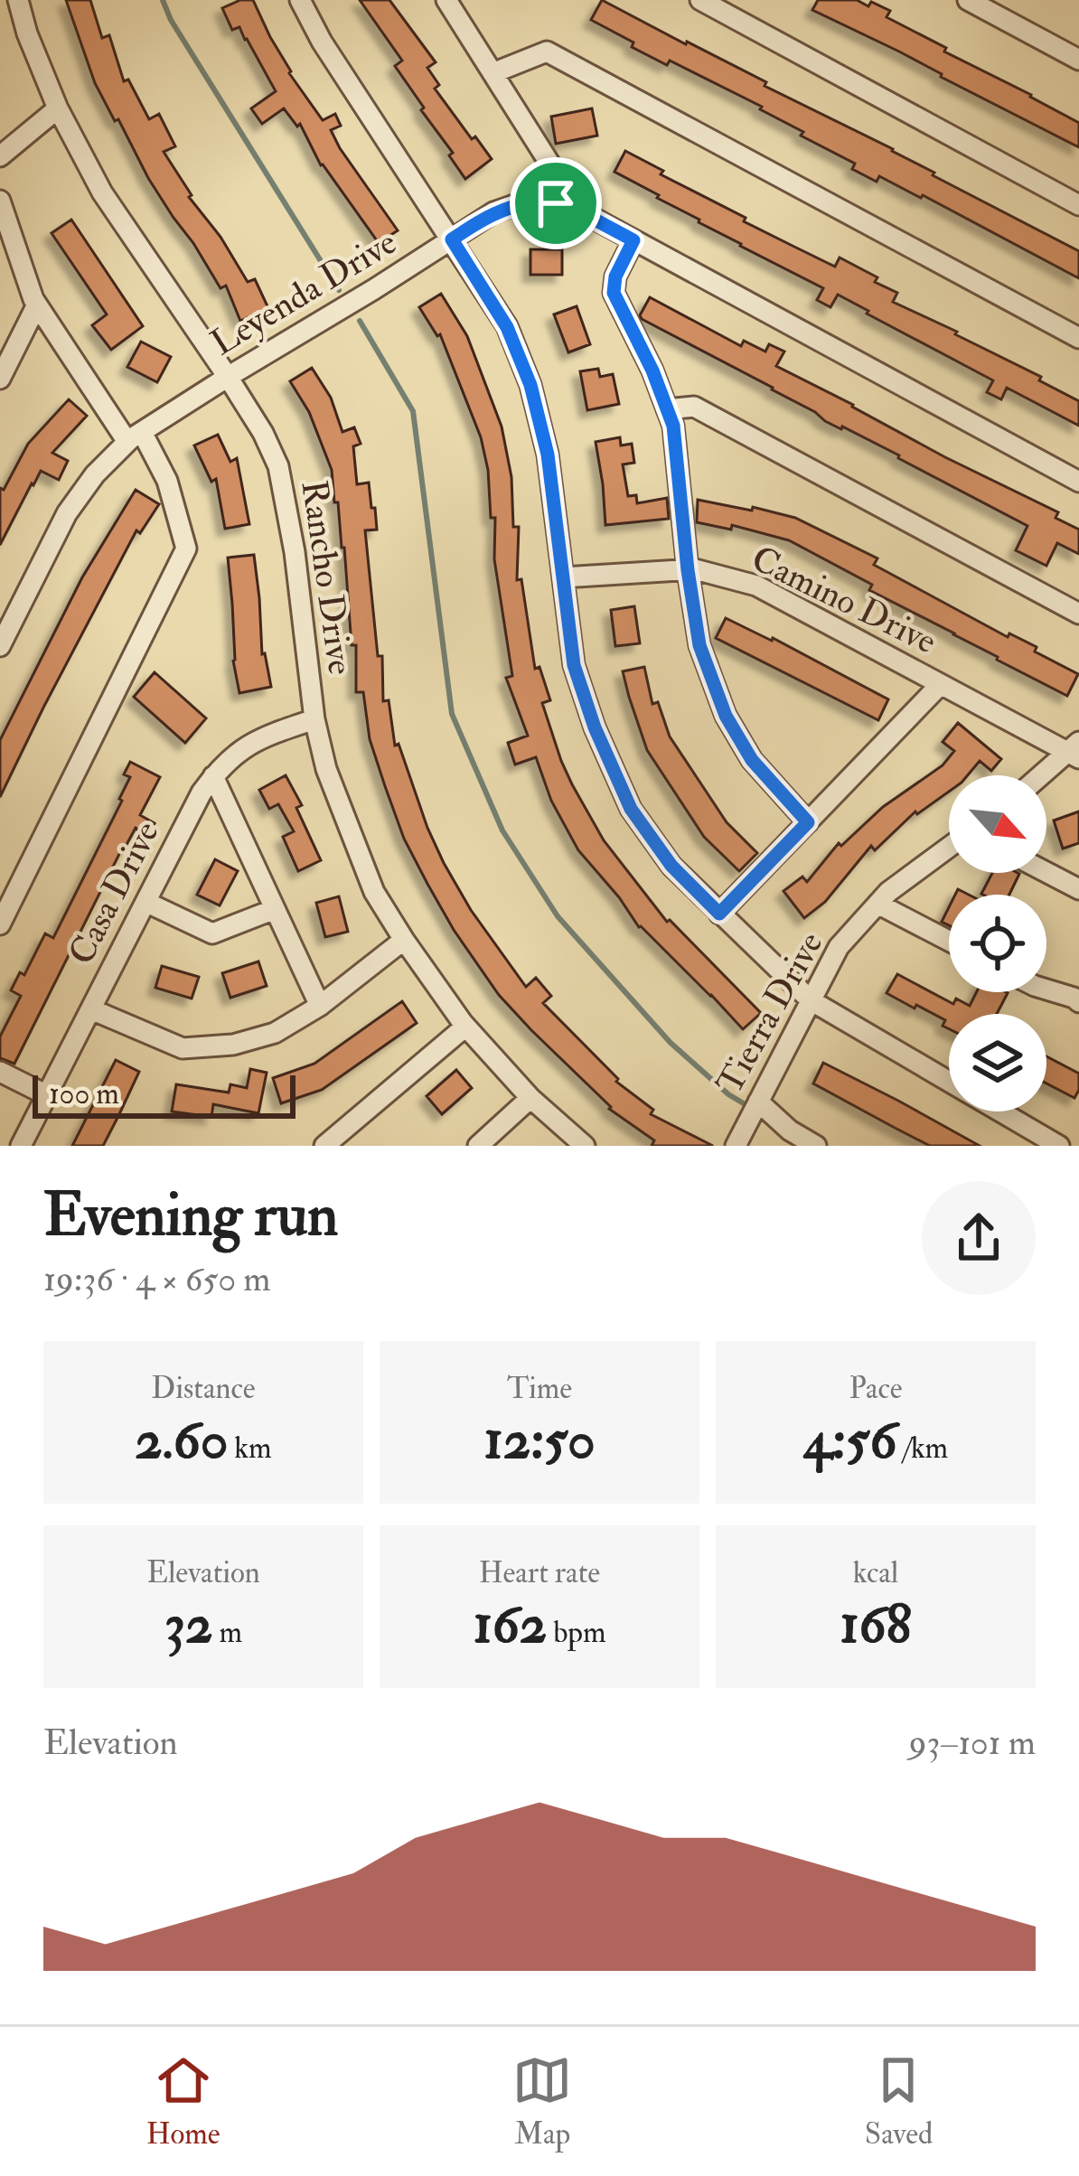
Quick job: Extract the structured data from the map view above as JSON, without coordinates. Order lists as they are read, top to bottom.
{
  "streets": {
    "street": [
      "Leyenda Drive",
      "Rancho Drive",
      "Camino Drive",
      "Casa Drive",
      "Tierra Drive"
    ]
  },
  "crossings": [
    ["Leyenda Drive", "Rancho Drive"],
    ["Rancho Drive", "Casa Drive"]
  ],
  "scale_bar": "100 m",
  "north": "bottom right",
  "page": {
    "scale": "100 m",
    "heading": ["Evening run", "19:36 · 4 × 650 m"],
    "stats": [
      ["Distance", "2.60 km"],
      ["Time", "12:50"],
      ["Pace", "4:56 /km"],
      ["Elevation", "32 m"],
      ["Heart rate", "162 bpm"],
      ["kcal", "168"]
    ],
    "chart": ["Elevation", "93–101 m"],
    "tabs": ["Home", "Map", "Saved"]
  }
}
